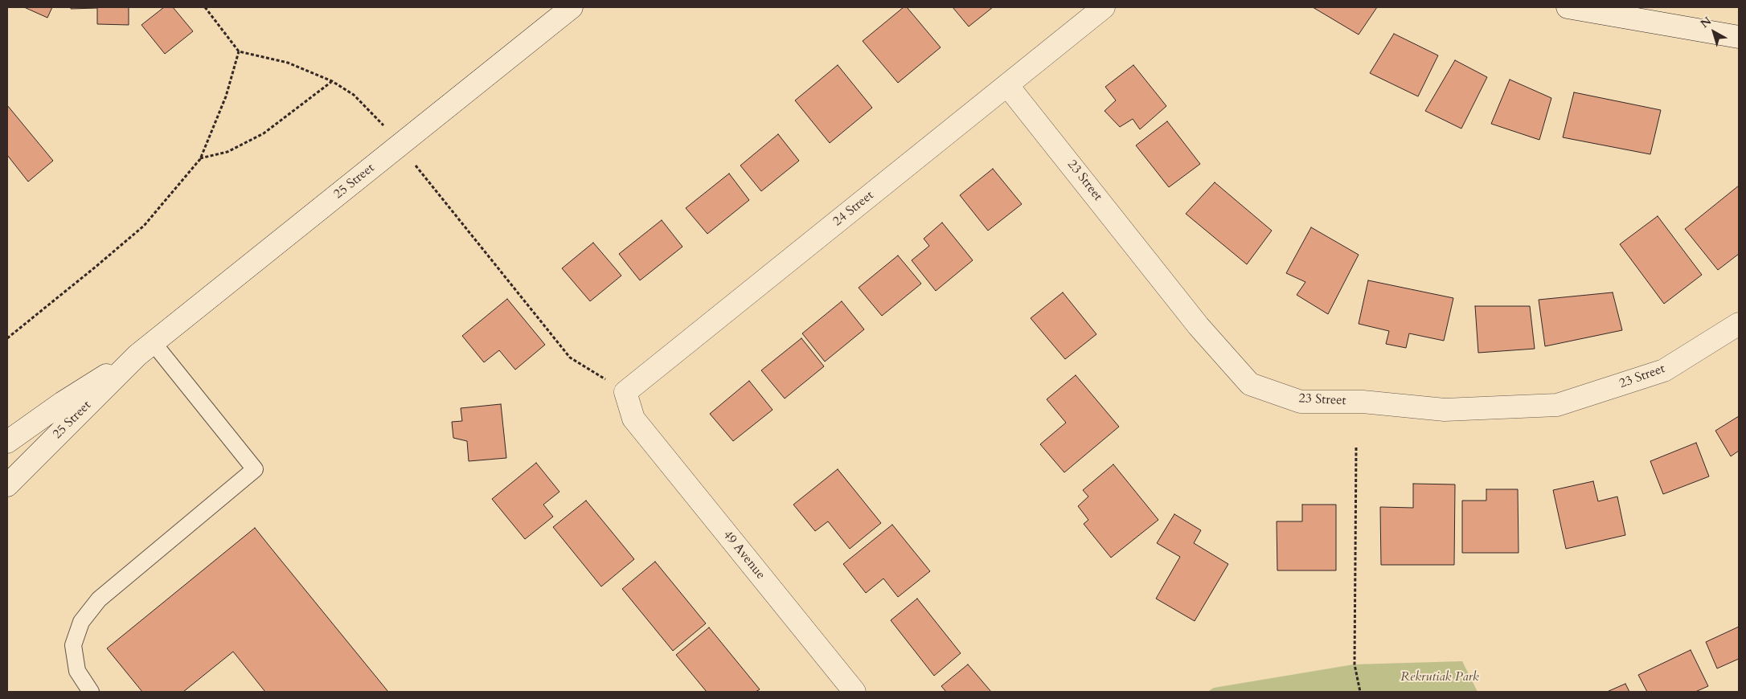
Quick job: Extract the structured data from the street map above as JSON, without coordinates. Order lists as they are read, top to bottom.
{
  "streets": {
    "street": [
      "23 Street",
      "25 Street",
      "24 Street",
      "49 Avenue"
    ]
  },
  "crossings": [
    ["23 Street", "24 Street"],
    ["24 Street", "49 Avenue"]
  ],
  "parks": ["Rekrutiak Park"],
  "north": "top left"
}
